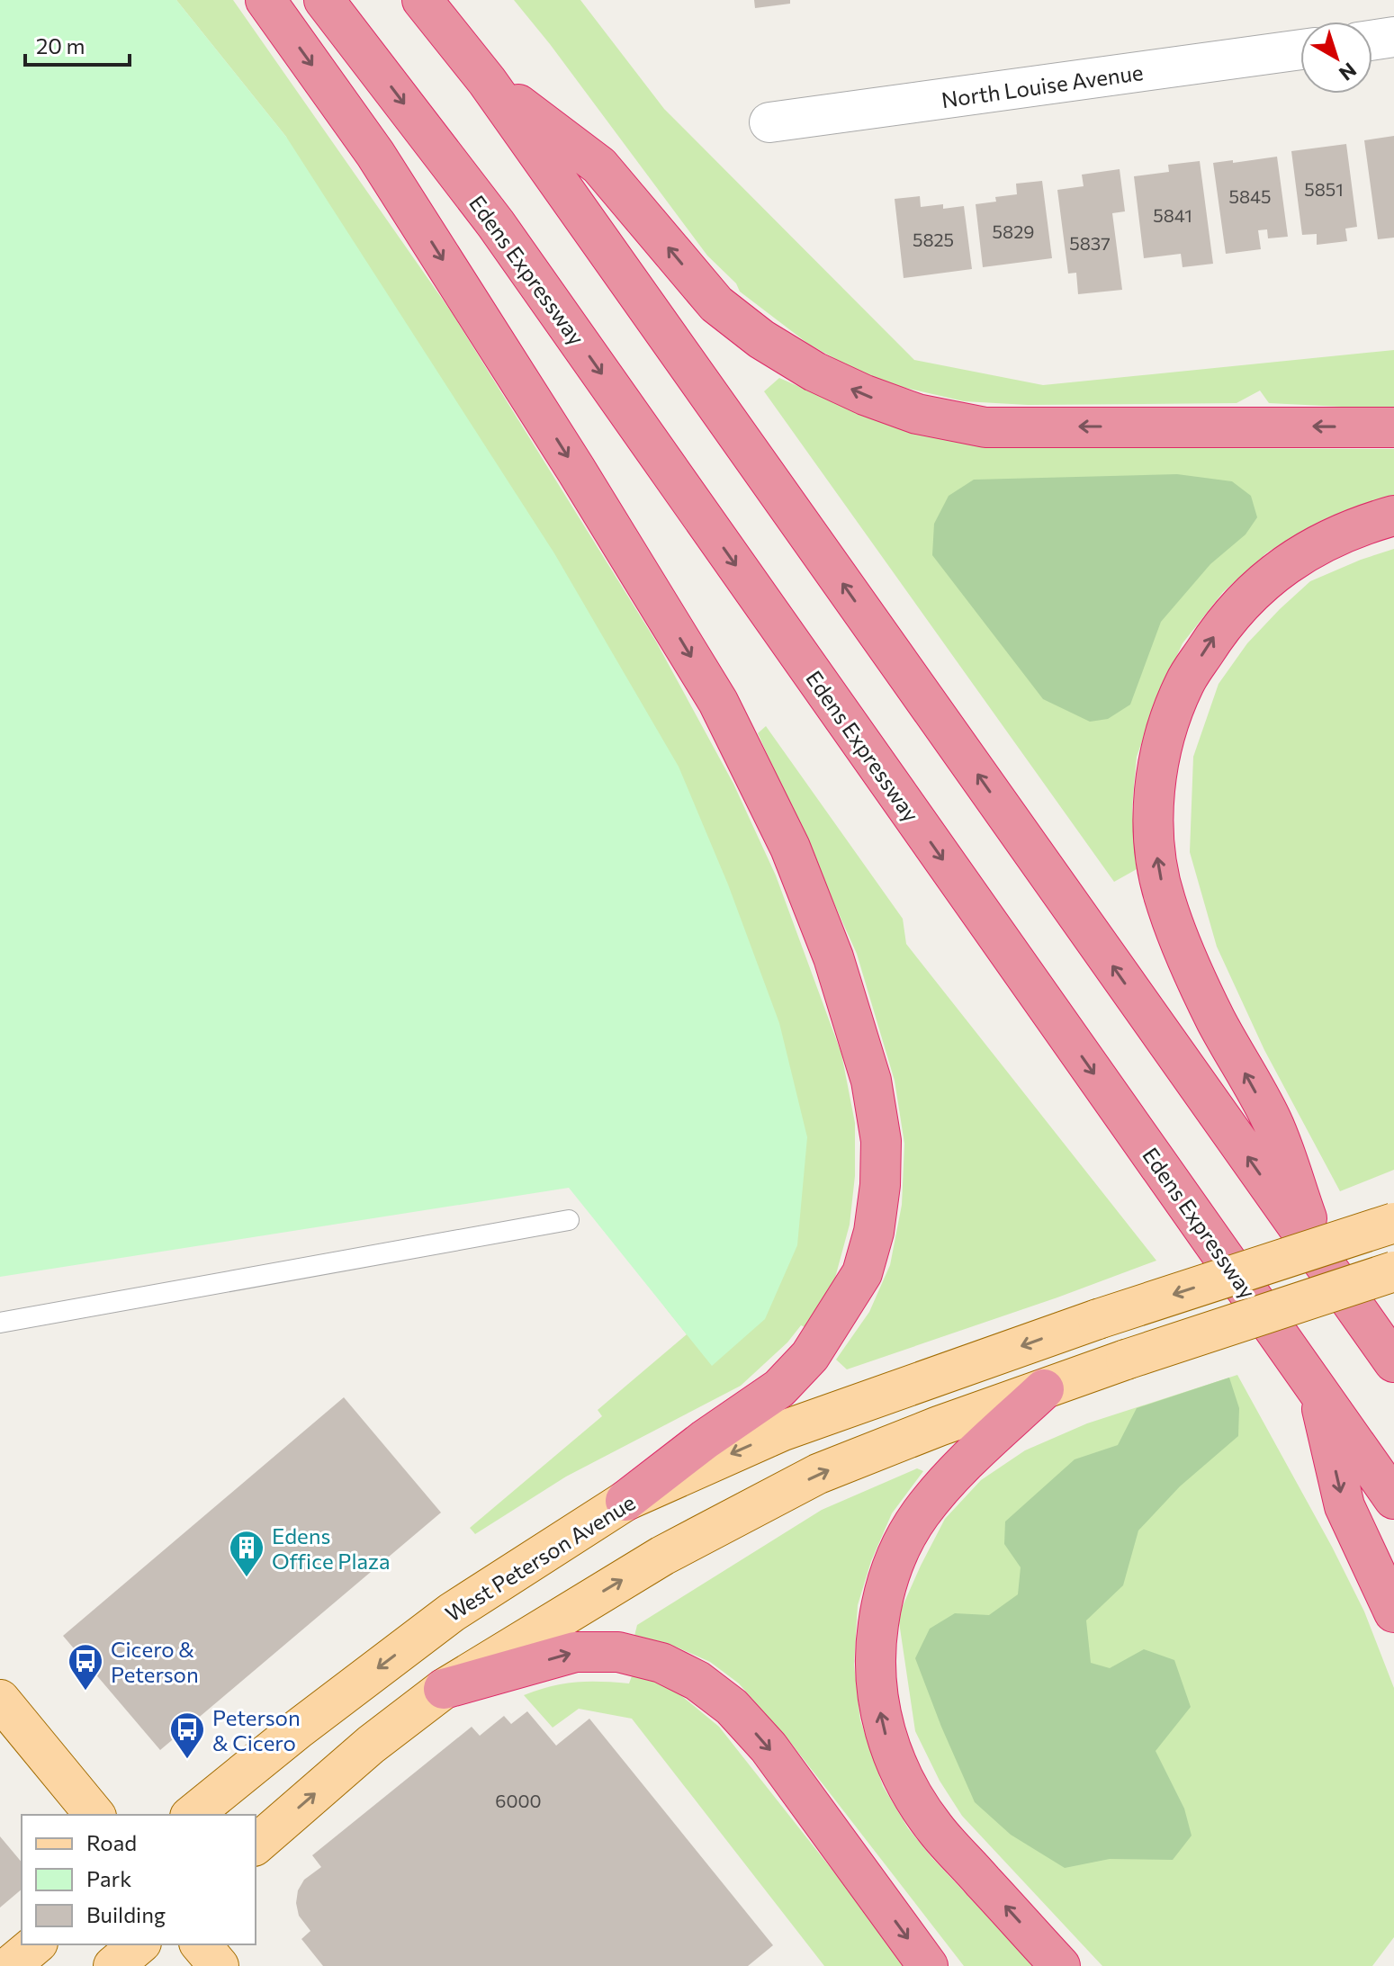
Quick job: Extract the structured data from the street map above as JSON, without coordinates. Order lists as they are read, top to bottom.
{
  "streets": {
    "highway": ["Edens Expressway"],
    "main road": ["West Peterson Avenue"],
    "street": ["North Louise Avenue"]
  },
  "places": {
    "building": ["Edens Office Plaza"],
    "bus stop": ["Cicero & Peterson", "Peterson & Cicero"]
  },
  "house_numbers": [
    "5851",
    "5845",
    "5841",
    "5829",
    "5825",
    "5837",
    "6000"
  ],
  "legend": ["Road", "Park", "Building"],
  "scale_bar": "20 m",
  "north": "bottom right"
}
